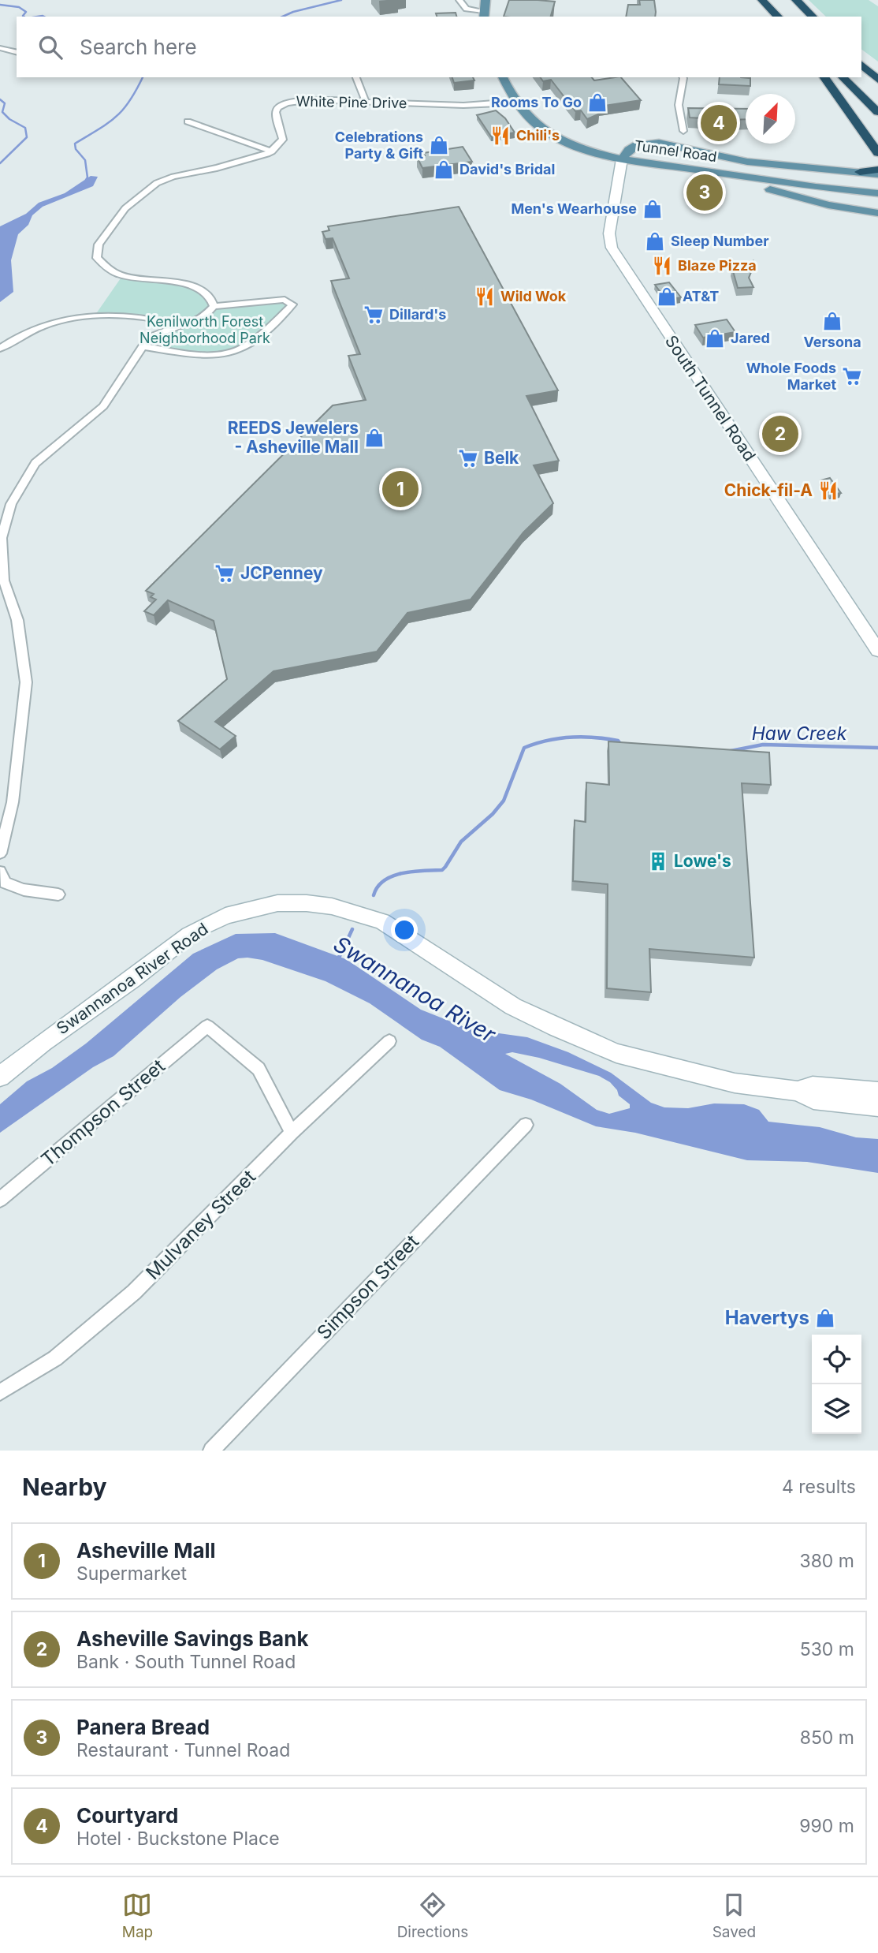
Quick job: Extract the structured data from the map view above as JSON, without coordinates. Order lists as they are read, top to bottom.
{
  "streets": {
    "main road": ["Tunnel Road", "South Tunnel Road", "Swannanoa River Road"],
    "street": [
      "White Pine Drive",
      "Thompson Street",
      "Mulvaney Street",
      "Simpson Street"
    ]
  },
  "crossings": [
    ["White Pine Drive", "Tunnel Road"],
    ["Tunnel Road", "South Tunnel Road"],
    ["Thompson Street", "Mulvaney Street"]
  ],
  "water": ["Haw Creek", "Swannanoa River"],
  "parks": ["Kenilworth Forest Neighborhood Park"],
  "places": {
    "shop": [
      "Rooms To Go",
      "Celebrations Party & Gift",
      "David's Bridal",
      "Men's Wearhouse",
      "Sleep Number",
      "AT&T",
      "Versona",
      "Jared",
      "REEDS Jewelers - Asheville Mall",
      "Havertys"
    ],
    "restaurant": [
      "Chili's",
      "Blaze Pizza",
      "Wild Wok",
      "Chick-fil-A"
    ],
    "supermarket": [
      "Dillard's",
      "Whole Foods Market",
      "Belk",
      "JCPenney"
    ],
    "building": ["Lowe's"]
  },
  "north": "top right",
  "page": {
    "search": "Search here",
    "pins": [
      "4",
      "3",
      "2",
      "1"
    ],
    "heading": ["Nearby", "4 results"],
    "list": [
      {
        "mark": "1",
        "name": "Asheville Mall",
        "note": "Supermarket",
        "value": "380 m"
      },
      {
        "mark": "2",
        "name": "Asheville Savings Bank",
        "note": "Bank · South Tunnel Road",
        "value": "530 m"
      },
      {
        "mark": "3",
        "name": "Panera Bread",
        "note": "Restaurant · Tunnel Road",
        "value": "850 m"
      },
      {
        "mark": "4",
        "name": "Courtyard",
        "note": "Hotel · Buckstone Place",
        "value": "990 m"
      }
    ],
    "nav": ["Map", "Directions", "Saved"]
  }
}
